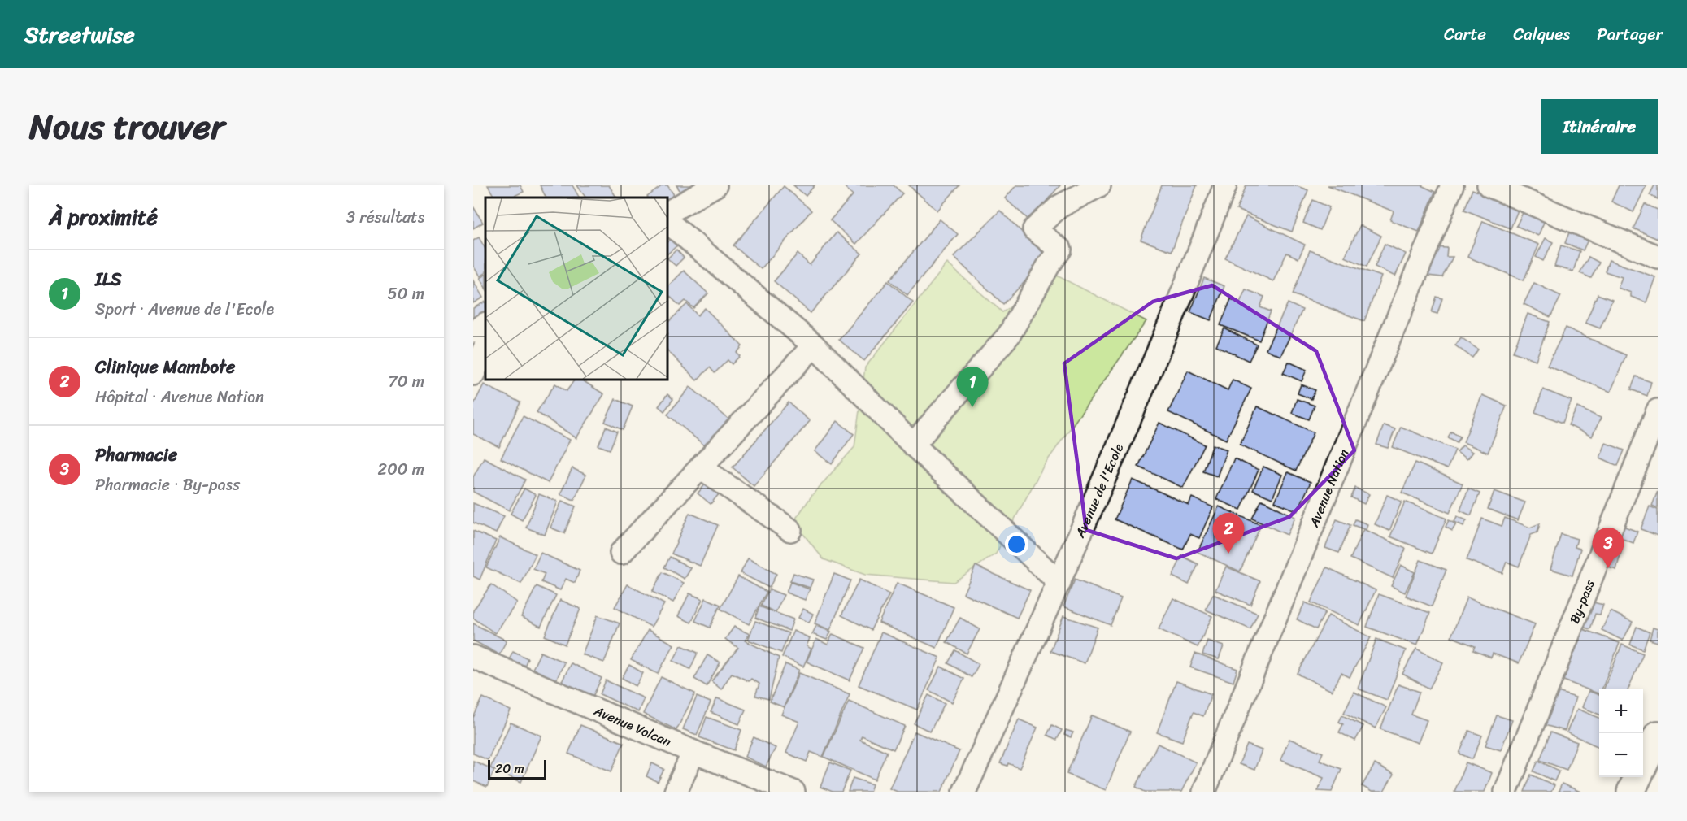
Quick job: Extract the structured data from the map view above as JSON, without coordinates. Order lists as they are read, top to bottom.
{
  "streets": {
    "street": [
      "Avenue Nation",
      "Avenue de l'Ecole",
      "By-pass",
      "Avenue Volcan"
    ]
  },
  "scale_bar": "20 m",
  "page": {
    "header": "Streetwise",
    "nav": ["Carte", "Calques", "Partager"],
    "title": "Nous trouver",
    "buttons": "Itinéraire",
    "heading": ["À proximité", "3 résultats"],
    "list": [
      {
        "mark": "1",
        "name": "ILS",
        "note": "Sport · Avenue de l'Ecole",
        "value": "50 m"
      },
      {
        "mark": "2",
        "name": "Clinique Mambote",
        "note": "Hôpital · Avenue Nation",
        "value": "70 m"
      },
      {
        "mark": "3",
        "name": "Pharmacie",
        "note": "Pharmacie · By-pass",
        "value": "200 m"
      }
    ],
    "pins": ["1", "2", "3"],
    "map_buttons": ["+", "−"],
    "scale": "20 m"
  }
}
